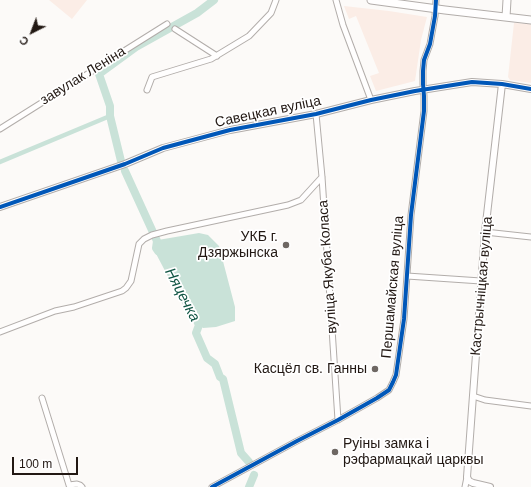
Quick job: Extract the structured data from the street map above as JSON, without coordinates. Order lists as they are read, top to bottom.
{
  "streets": {
    "street": [
      "завулак Леніна",
      "Савецкая вуліца",
      "вуліца Якуба Коласа",
      "Кастрычніцкая вуліца",
      "Першамайская вуліца"
    ]
  },
  "crossings": [
    ["Савецкая вуліца", "вуліца Якуба Коласа"],
    ["Савецкая вуліца", "Кастрычніцкая вуліца"],
    ["Савецкая вуліца", "Першамайская вуліца"],
    ["вуліца Якуба Коласа", "Першамайская вуліца"]
  ],
  "water": ["Няцечка"],
  "places": ["УКБ г. Дзяржынска", "Касцёл св. Ганны", "Руіны замка і рэфармацкай царквы"],
  "scale_bar": "100 m",
  "north": "bottom left"
}
